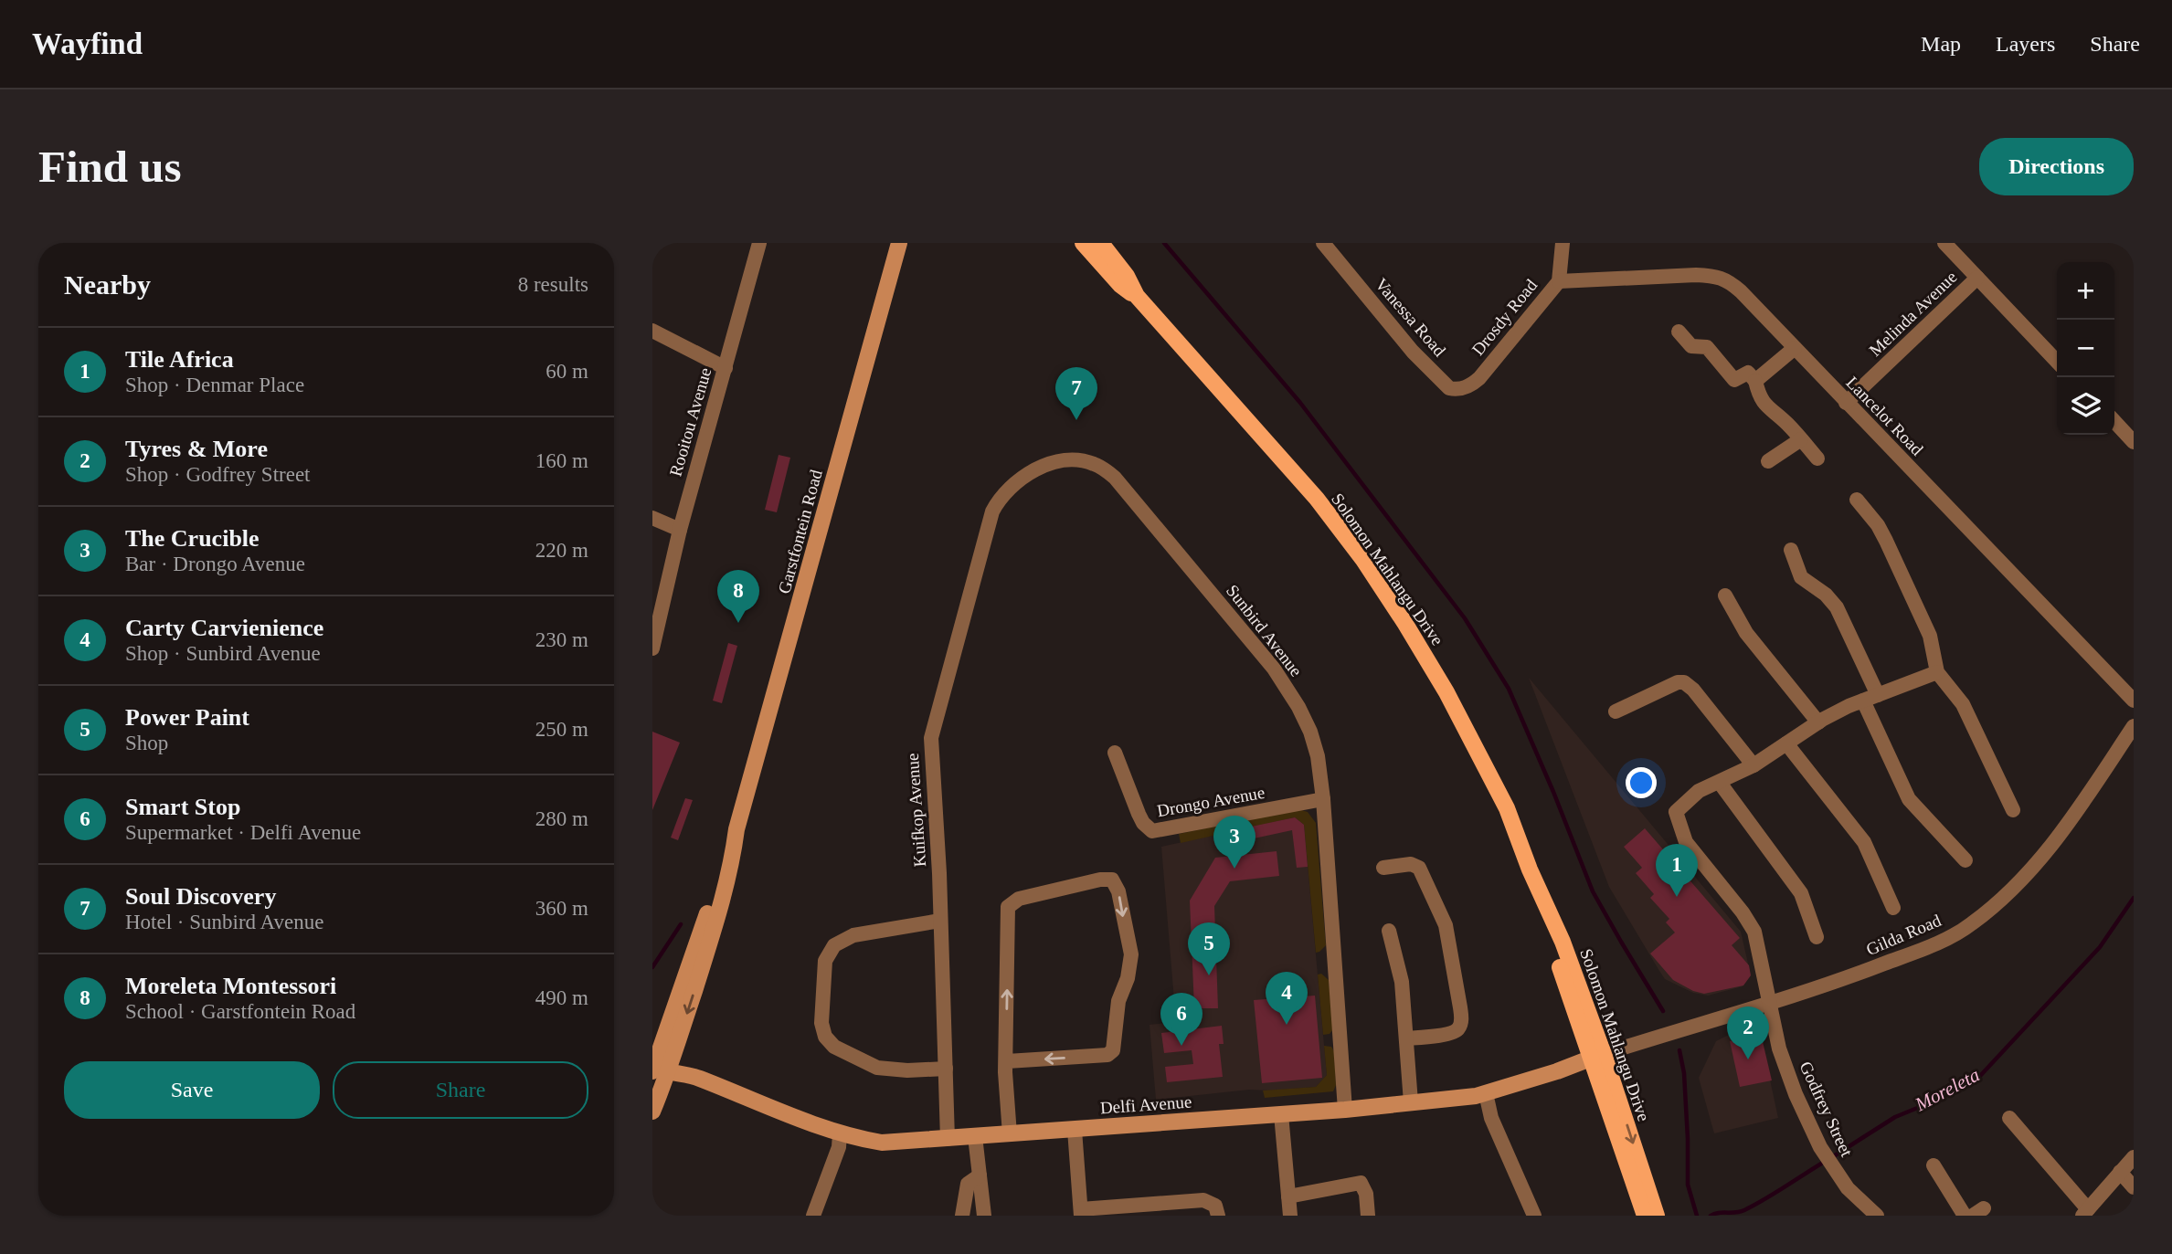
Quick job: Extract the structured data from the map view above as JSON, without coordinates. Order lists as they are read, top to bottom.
{
  "streets": {
    "main road": ["Garstfontein Road", "Solomon Mahlangu Drive", "Delfi Avenue"],
    "street": [
      "Melinda Avenue",
      "Vanessa Road",
      "Drosdy Road",
      "Lancelot Road",
      "Rooitou Avenue",
      "Sunbird Avenue",
      "Drongo Avenue",
      "Kuifkop Avenue",
      "Gilda Road",
      "Godfrey Street"
    ]
  },
  "crossings": [
    ["Melinda Avenue", "Lancelot Road"],
    ["Vanessa Road", "Drosdy Road"],
    ["Drosdy Road", "Lancelot Road"],
    ["Garstfontein Road", "Delfi Avenue"],
    ["Solomon Mahlangu Drive", "Gilda Road"],
    ["Solomon Mahlangu Drive", "Delfi Avenue"],
    ["Sunbird Avenue", "Drongo Avenue"],
    ["Sunbird Avenue", "Kuifkop Avenue"],
    ["Sunbird Avenue", "Delfi Avenue"],
    ["Kuifkop Avenue", "Delfi Avenue"],
    ["Gilda Road", "Delfi Avenue"],
    ["Gilda Road", "Godfrey Street"]
  ],
  "water": ["Moreleta"],
  "page": {
    "header": "Wayfind",
    "nav": ["Map", "Layers", "Share"],
    "buttons": [
      "Directions",
      ["Save", "Share"]
    ],
    "title": "Find us",
    "heading": ["Nearby", "8 results"],
    "map_buttons": ["+", "−"],
    "list": [
      {
        "mark": "1",
        "name": "Tile Africa",
        "note": "Shop · Denmar Place",
        "value": "60 m"
      },
      {
        "mark": "2",
        "name": "Tyres & More",
        "note": "Shop · Godfrey Street",
        "value": "160 m"
      },
      {
        "mark": "3",
        "name": "The Crucible",
        "note": "Bar · Drongo Avenue",
        "value": "220 m"
      },
      {
        "mark": "4",
        "name": "Carty Carvienience",
        "note": "Shop · Sunbird Avenue",
        "value": "230 m"
      },
      {
        "mark": "5",
        "name": "Power Paint",
        "note": "Shop",
        "value": "250 m"
      },
      {
        "mark": "6",
        "name": "Smart Stop",
        "note": "Supermarket · Delfi Avenue",
        "value": "280 m"
      },
      {
        "mark": "7",
        "name": "Soul Discovery",
        "note": "Hotel · Sunbird Avenue",
        "value": "360 m"
      },
      {
        "mark": "8",
        "name": "Moreleta Montessori",
        "note": "School · Garstfontein Road",
        "value": "490 m"
      }
    ],
    "pins": [
      "7",
      "8",
      "3",
      "1",
      "5",
      "4",
      "6",
      "2"
    ]
  }
}
